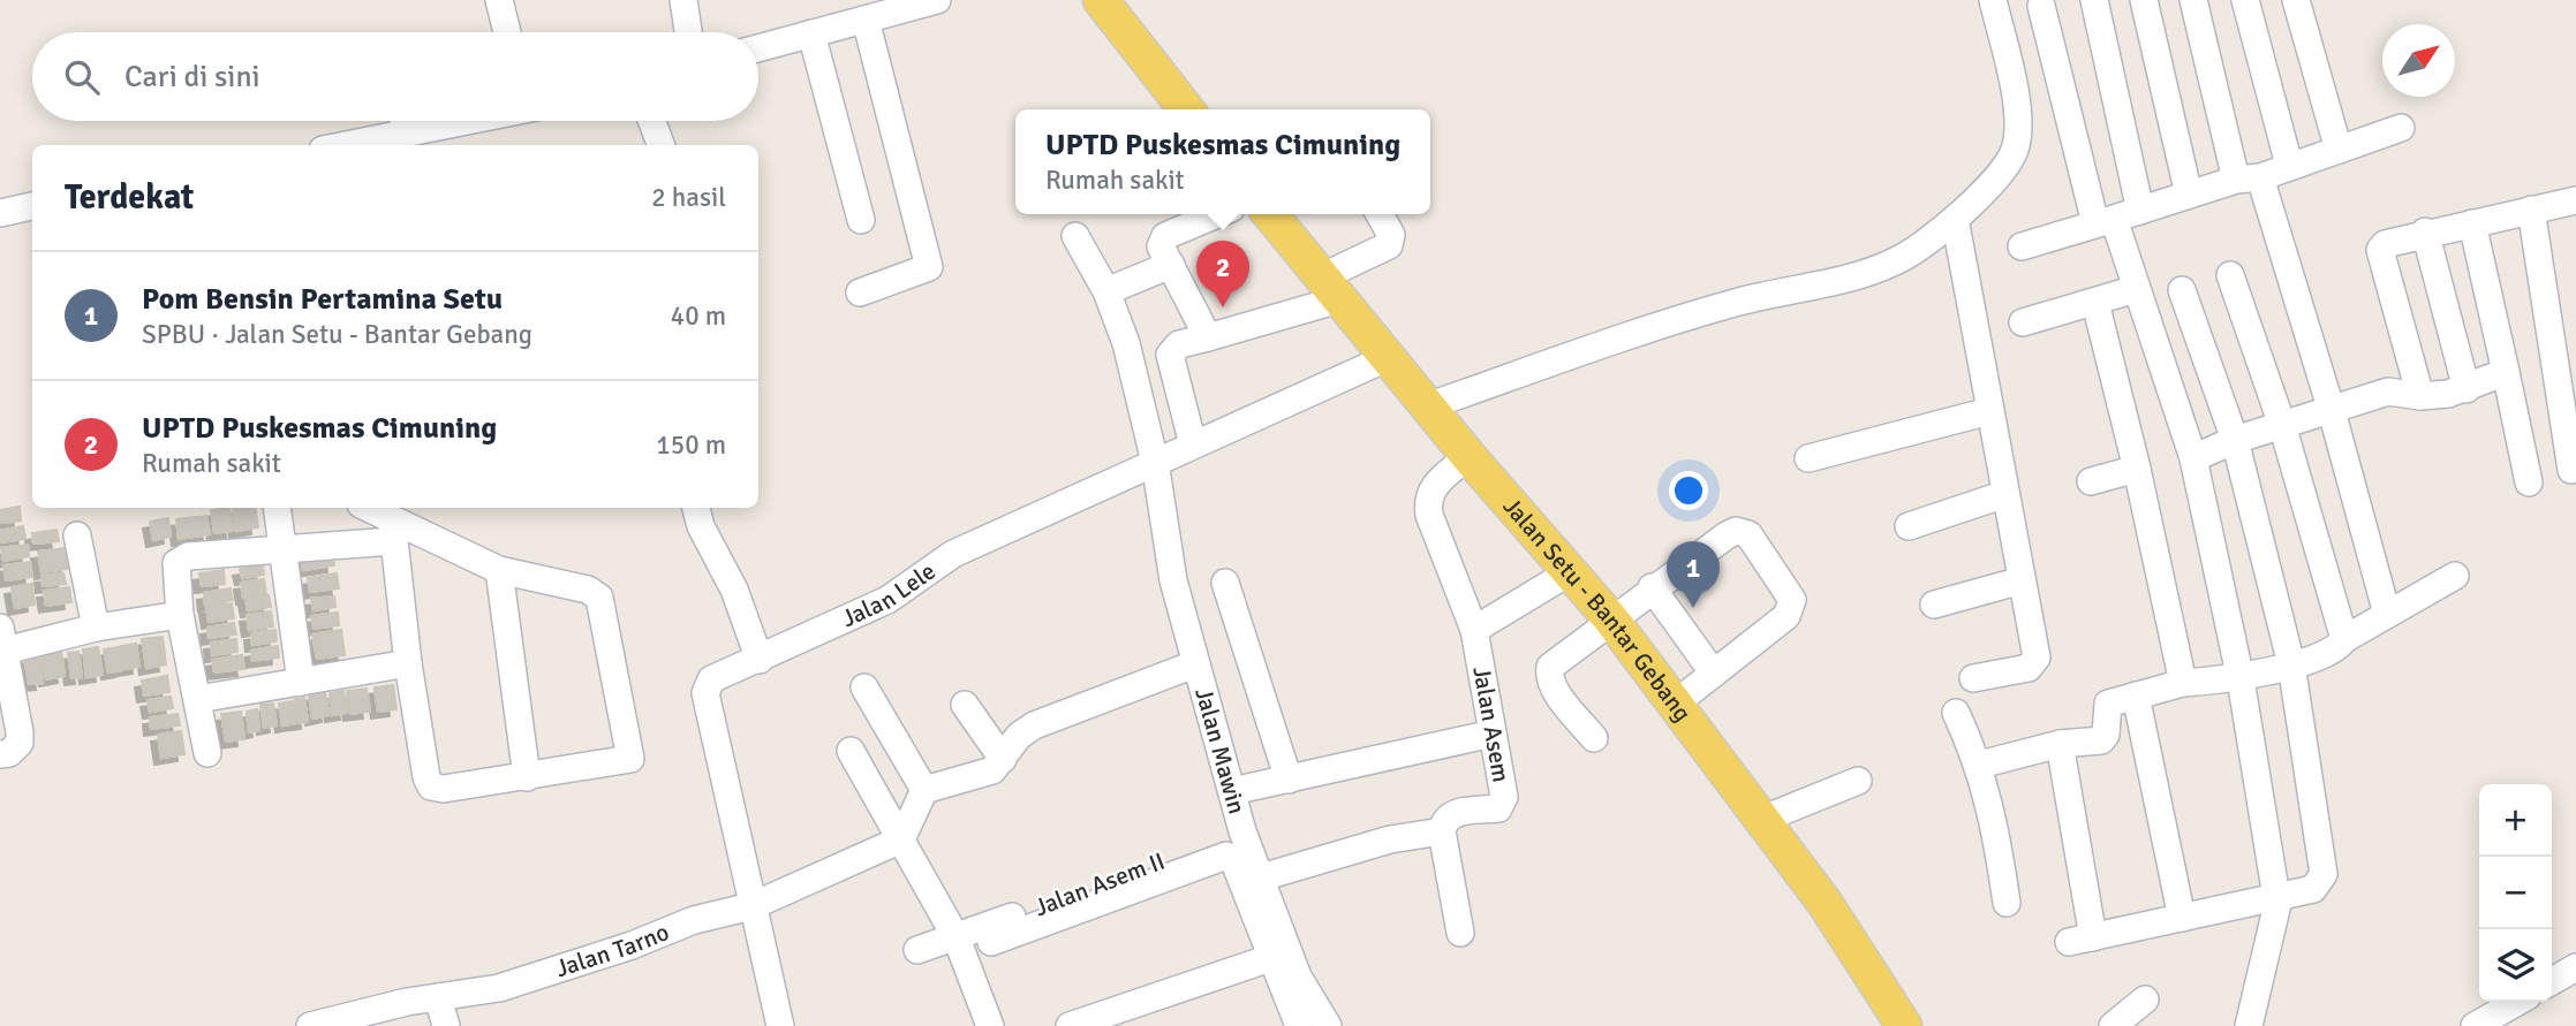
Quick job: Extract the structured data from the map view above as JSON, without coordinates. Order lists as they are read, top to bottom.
{
  "streets": {
    "main road": ["Jalan Setu - Bantar Gebang"],
    "street": [
      "Jalan Lele",
      "Jalan Asem",
      "Jalan Mawin",
      "Jalan Asem II",
      "Jalan Tarno"
    ]
  },
  "crossings": [
    ["Jalan Lele", "Jalan Setu - Bantar Gebang"],
    ["Jalan Lele", "Jalan Mawin"],
    ["Jalan Lele", "Jalan Tarno"],
    ["Jalan Setu - Bantar Gebang", "Jalan Asem"],
    ["Jalan Mawin", "Jalan Asem II"]
  ],
  "north": "top right",
  "page": {
    "search": "Cari di sini",
    "popup": ["UPTD Puskesmas Cimuning", "Rumah sakit"],
    "heading": ["Terdekat", "2 hasil"],
    "pins": ["2", "1"],
    "list": [
      {
        "mark": "1",
        "name": "Pom Bensin Pertamina Setu",
        "note": "SPBU · Jalan Setu - Bantar Gebang",
        "value": "40 m"
      },
      {
        "mark": "2",
        "name": "UPTD Puskesmas Cimuning",
        "note": "Rumah sakit",
        "value": "150 m"
      }
    ],
    "map_buttons": ["+", "−"]
  }
}
